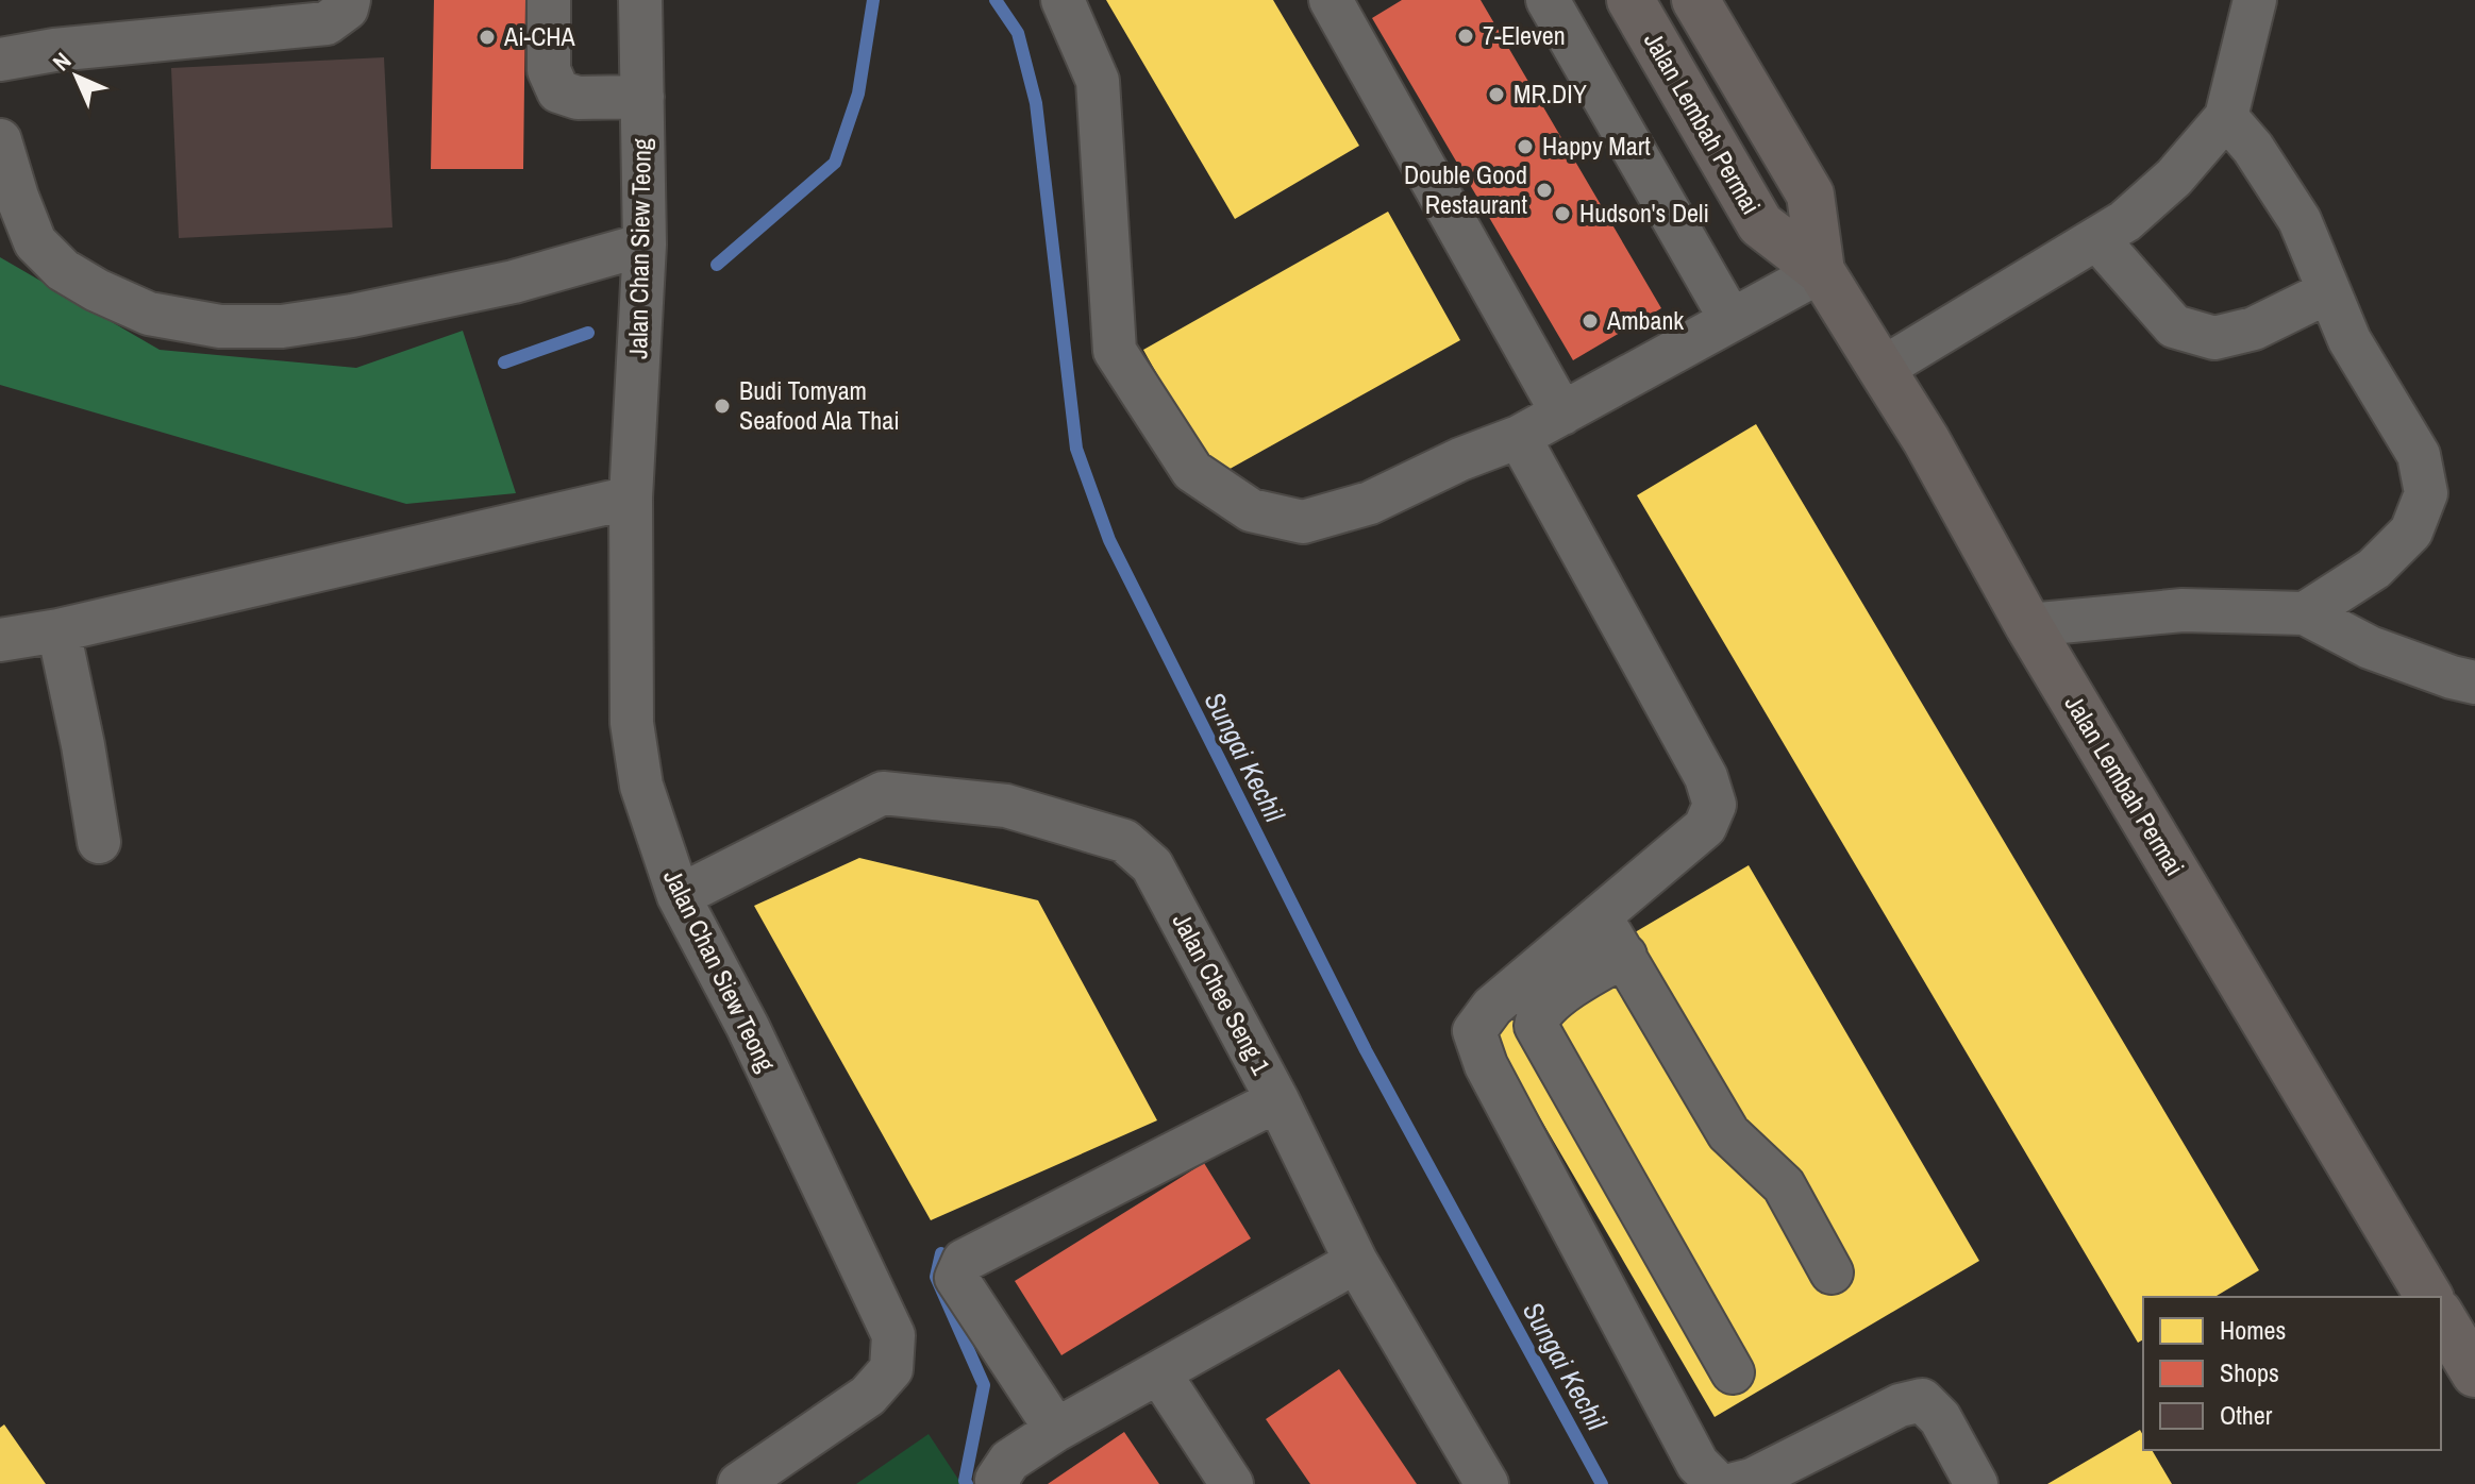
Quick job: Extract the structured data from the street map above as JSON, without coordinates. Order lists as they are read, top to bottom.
{
  "streets": {
    "main road": ["Jalan Lembah Permai"],
    "street": ["Jalan Chan Siew Teong", "Jalan Chee Seng 1"]
  },
  "crossings": [
    ["Jalan Chan Siew Teong", "Jalan Chee Seng 1"]
  ],
  "water": ["Sungai Kechil"],
  "places": [
    "7-Eleven",
    "Ai-CHA",
    "MR.DIY",
    "Happy Mart",
    "Double Good Restaurant",
    "Hudson's Deli",
    "Ambank",
    "Budi Tomyam Seafood Ala Thai"
  ],
  "legend": ["Homes", "Shops", "Other"],
  "north": "top left"
}
